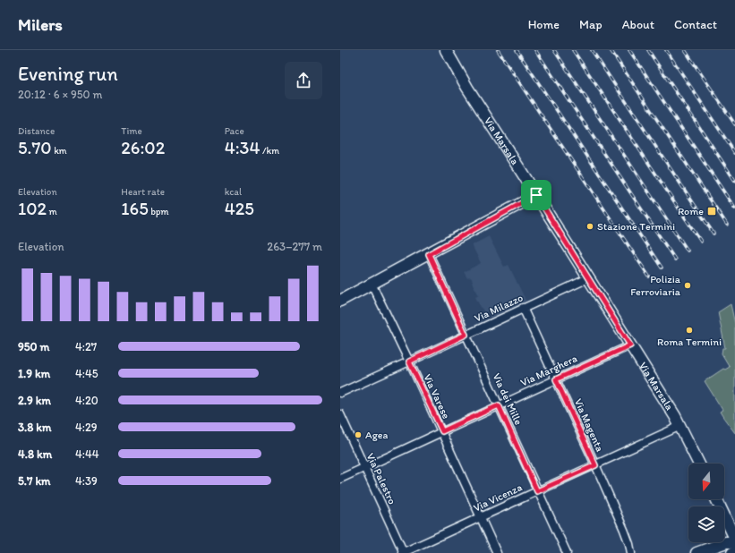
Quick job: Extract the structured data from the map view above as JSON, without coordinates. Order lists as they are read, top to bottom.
{
  "streets": {
    "main road": ["Via Marsala"],
    "street": [
      "Via Milazzo",
      "Via Marghera",
      "Via Varese",
      "Via dei Mille",
      "Via Magenta",
      "Via Palestro",
      "Via Vicenza"
    ]
  },
  "crossings": [
    ["Via Marsala", "Via Milazzo"],
    ["Via Marsala", "Via Marghera"],
    ["Via Marsala", "Via Vicenza"],
    ["Via Milazzo", "Via Varese"],
    ["Via Milazzo", "Via dei Mille"],
    ["Via Milazzo", "Via Magenta"],
    ["Via Marghera", "Via Varese"],
    ["Via Marghera", "Via dei Mille"],
    ["Via Marghera", "Via Magenta"],
    ["Via Marghera", "Via Palestro"],
    ["Via Varese", "Via Vicenza"],
    ["Via dei Mille", "Via Vicenza"],
    ["Via Magenta", "Via Vicenza"],
    ["Via Palestro", "Via Vicenza"]
  ],
  "places": {
    "transit": ["Rome"],
    "other": [
      "Stazione Termini",
      "Polizia Ferroviaria",
      "Roma Termini",
      "Agea"
    ]
  },
  "north": "bottom",
  "page": {
    "header": "Milers",
    "nav": [
      "Home",
      "Map",
      "About",
      "Contact"
    ],
    "heading": ["Evening run", "20:12 · 6 × 950 m"],
    "stats": [
      ["Distance", "5.70 km"],
      ["Time", "26:02"],
      ["Pace", "4:34 /km"],
      ["Elevation", "102 m"],
      ["Heart rate", "165 bpm"],
      ["kcal", "425"]
    ],
    "chart": ["Elevation", "263–277 m"],
    "list": [
      {
        "name": "950 m",
        "note": "4:27"
      },
      {
        "name": "1.9 km",
        "note": "4:45"
      },
      {
        "name": "2.9 km",
        "note": "4:20"
      },
      {
        "name": "3.8 km",
        "note": "4:29"
      },
      {
        "name": "4.8 km",
        "note": "4:44"
      },
      {
        "name": "5.7 km",
        "note": "4:39"
      }
    ]
  }
}
